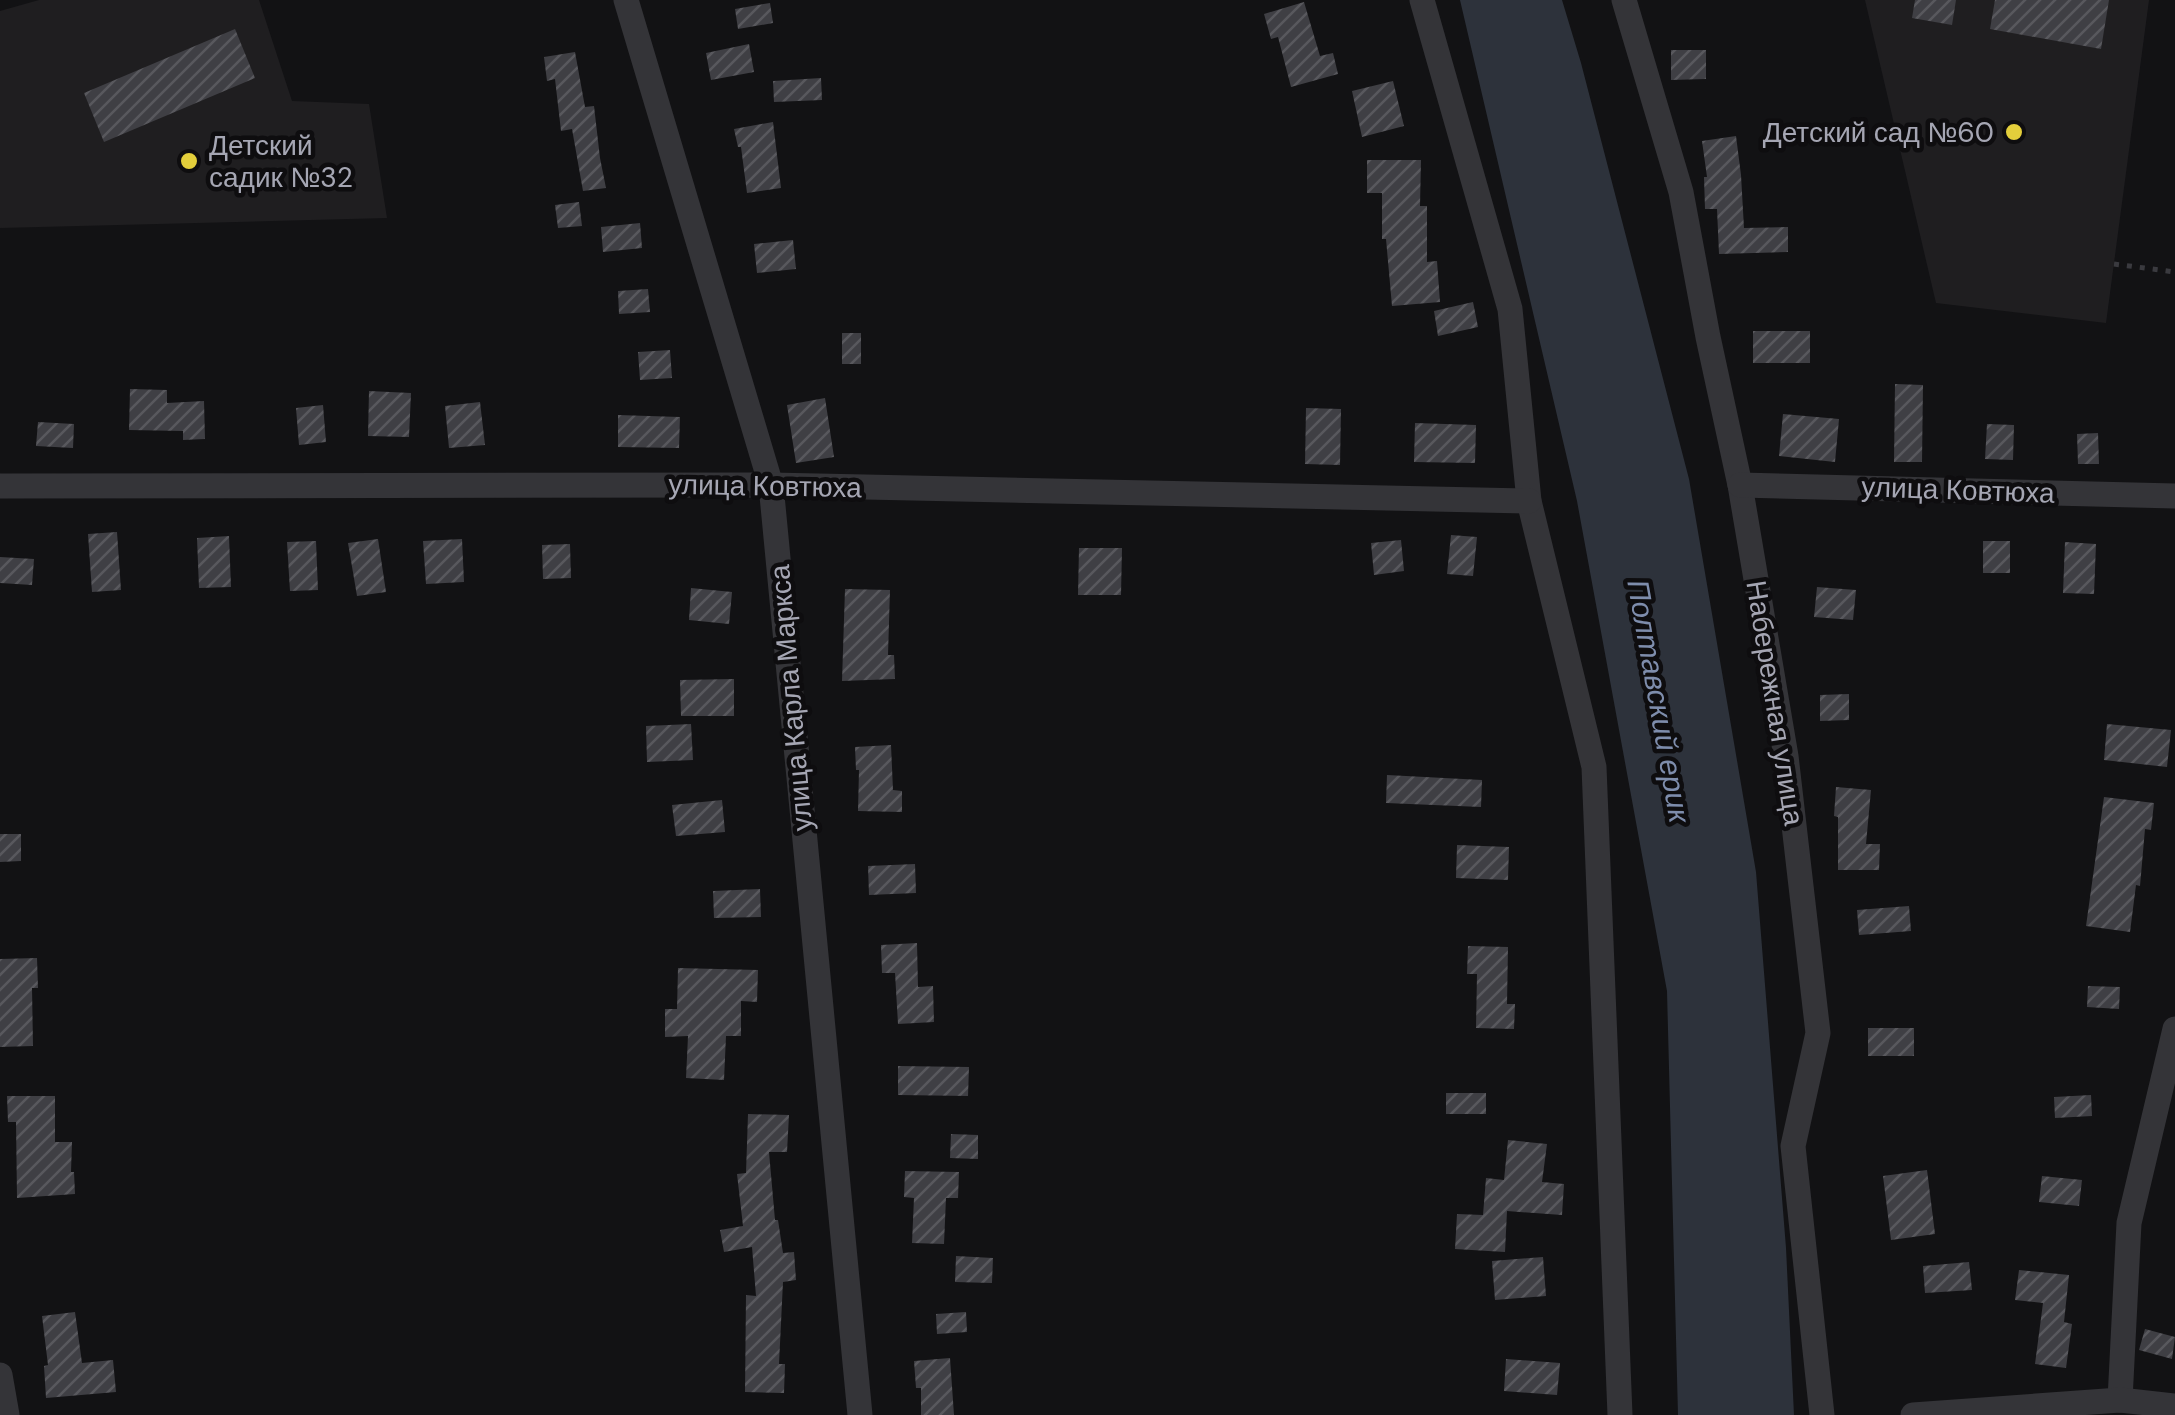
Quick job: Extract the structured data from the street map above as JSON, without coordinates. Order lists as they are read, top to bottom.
{
  "streets": {
    "street": ["улица Ковтюха", "улица Карла Маркса", "Набережная улица"]
  },
  "crossings": [
    ["улица Ковтюха", "улица Карла Маркса"],
    ["улица Ковтюха", "Набережная улица"]
  ],
  "water": ["Полтавский ерик"],
  "places": ["Детский сад №60", "Детский садик №32"]
}
